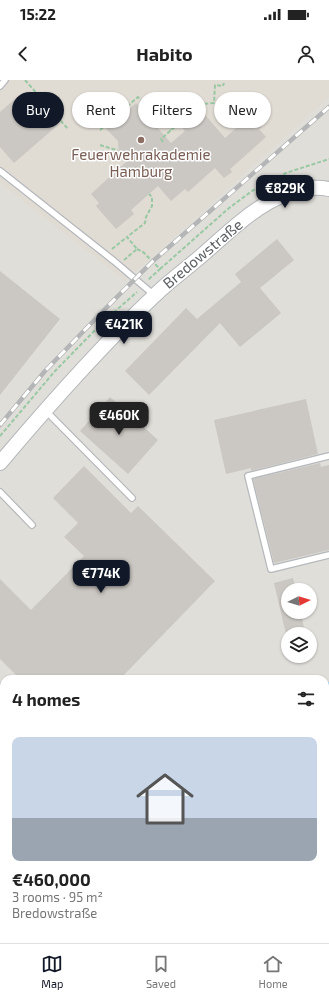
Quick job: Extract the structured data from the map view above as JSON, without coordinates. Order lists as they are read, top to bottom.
{
  "streets": {
    "street": ["Bredowstraße"]
  },
  "places": ["Feuerwehrakademie Hamburg"],
  "north": "right",
  "page": {
    "status": "15:22",
    "header": "Habito",
    "chip": [
      "Buy",
      "Rent",
      "Filters",
      "New"
    ],
    "price": [
      "€829K",
      "€421K",
      "€460K",
      "€774K"
    ],
    "heading": "4 homes",
    "list": [
      {
        "name": "€460,000",
        "note": "3 rooms · 95 m² · Bredowstraße"
      }
    ],
    "tabs": ["Map", "Saved", "Home"]
  }
}
